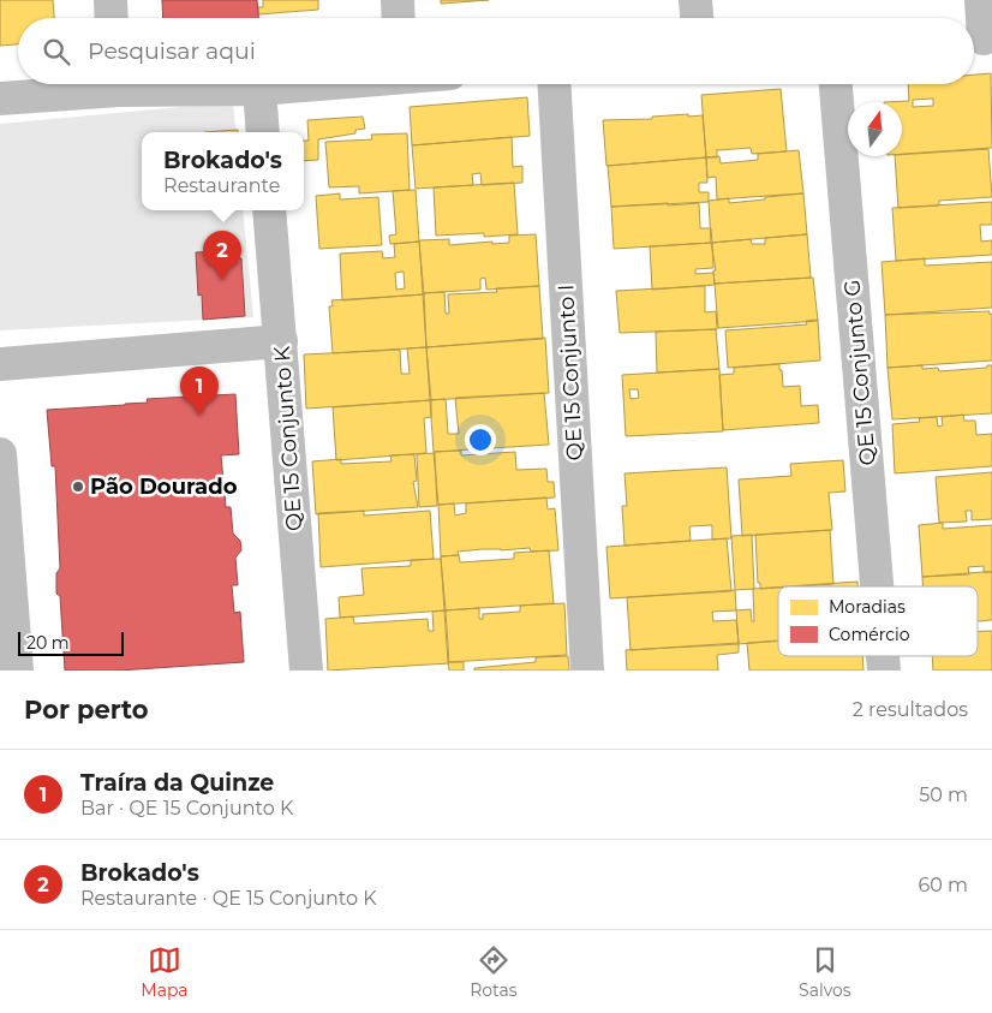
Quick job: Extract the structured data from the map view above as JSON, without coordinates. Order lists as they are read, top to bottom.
{
  "streets": {
    "street": ["QE 15 Conjunto I", "QE 15 Conjunto G", "QE 15 Conjunto K"]
  },
  "places": ["Pão Dourado"],
  "legend": ["Moradias", "Comércio"],
  "scale_bar": "20 m",
  "north": "top",
  "page": {
    "search": "Pesquisar aqui",
    "popup": ["Brokado's", "Restaurante"],
    "pins": ["2", "1"],
    "scale": "20 m",
    "heading": ["Por perto", "2 resultados"],
    "list": [
      {
        "mark": "1",
        "name": "Traíra da Quinze",
        "note": "Bar · QE 15 Conjunto K",
        "value": "50 m"
      },
      {
        "mark": "2",
        "name": "Brokado's",
        "note": "Restaurante · QE 15 Conjunto K",
        "value": "60 m"
      }
    ],
    "nav": ["Mapa", "Rotas", "Salvos"]
  }
}
